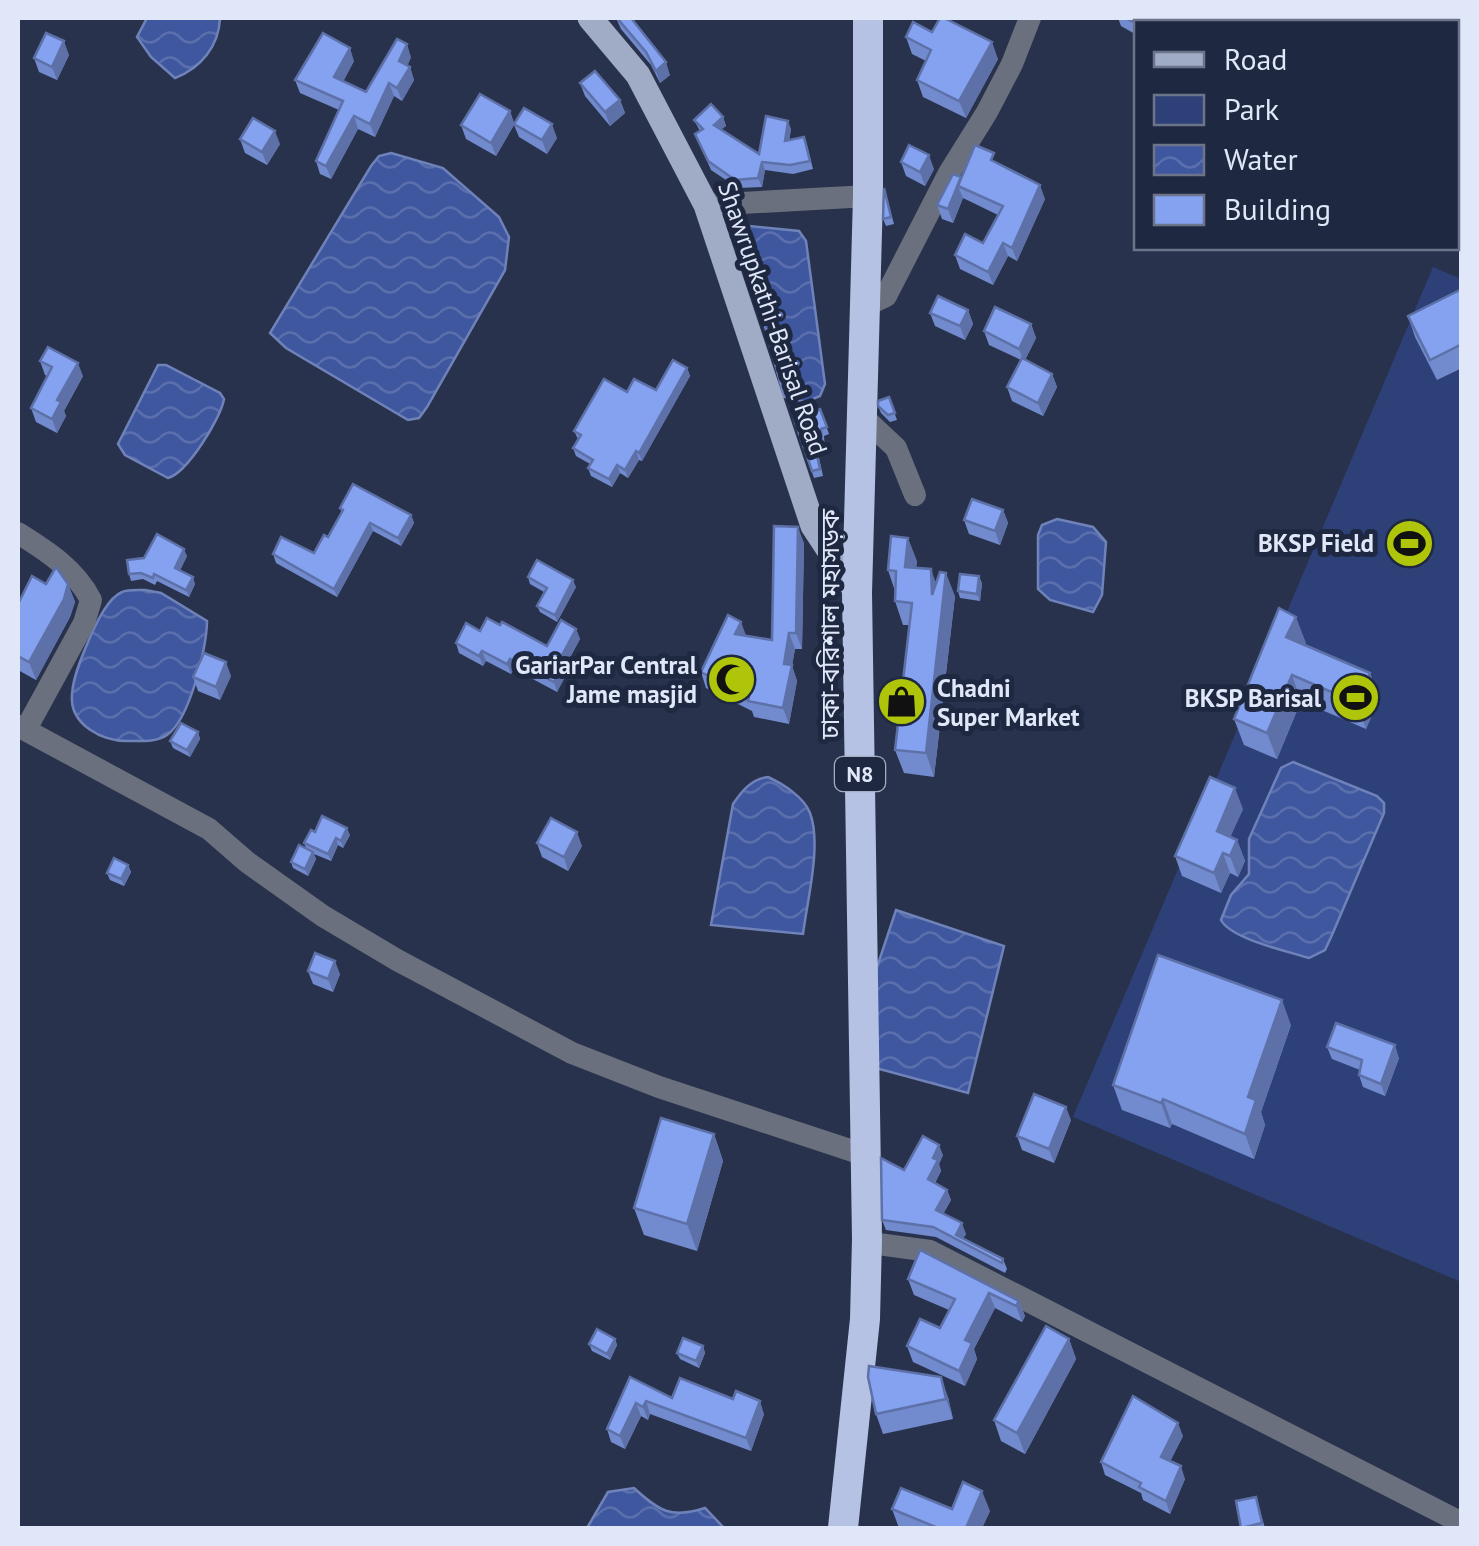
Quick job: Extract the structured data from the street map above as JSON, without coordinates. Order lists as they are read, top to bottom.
{
  "streets": {
    "highway": ["ঢাকা-বরিশাল মহাসড়ক", "N8"],
    "main road": ["Shawrupkathi-Barisal Road"]
  },
  "crossings": [
    ["Shawrupkathi-Barisal Road", "ঢাকা-বরিশাল মহাসড়ক"]
  ],
  "places": {
    "sports": ["BKSP Field", "BKSP Barisal"],
    "mosque": ["GariarPar Central Jame masjid"],
    "shop": ["Chadni Super Market"]
  },
  "legend": [
    "Road",
    "Park",
    "Water",
    "Building"
  ]
}
